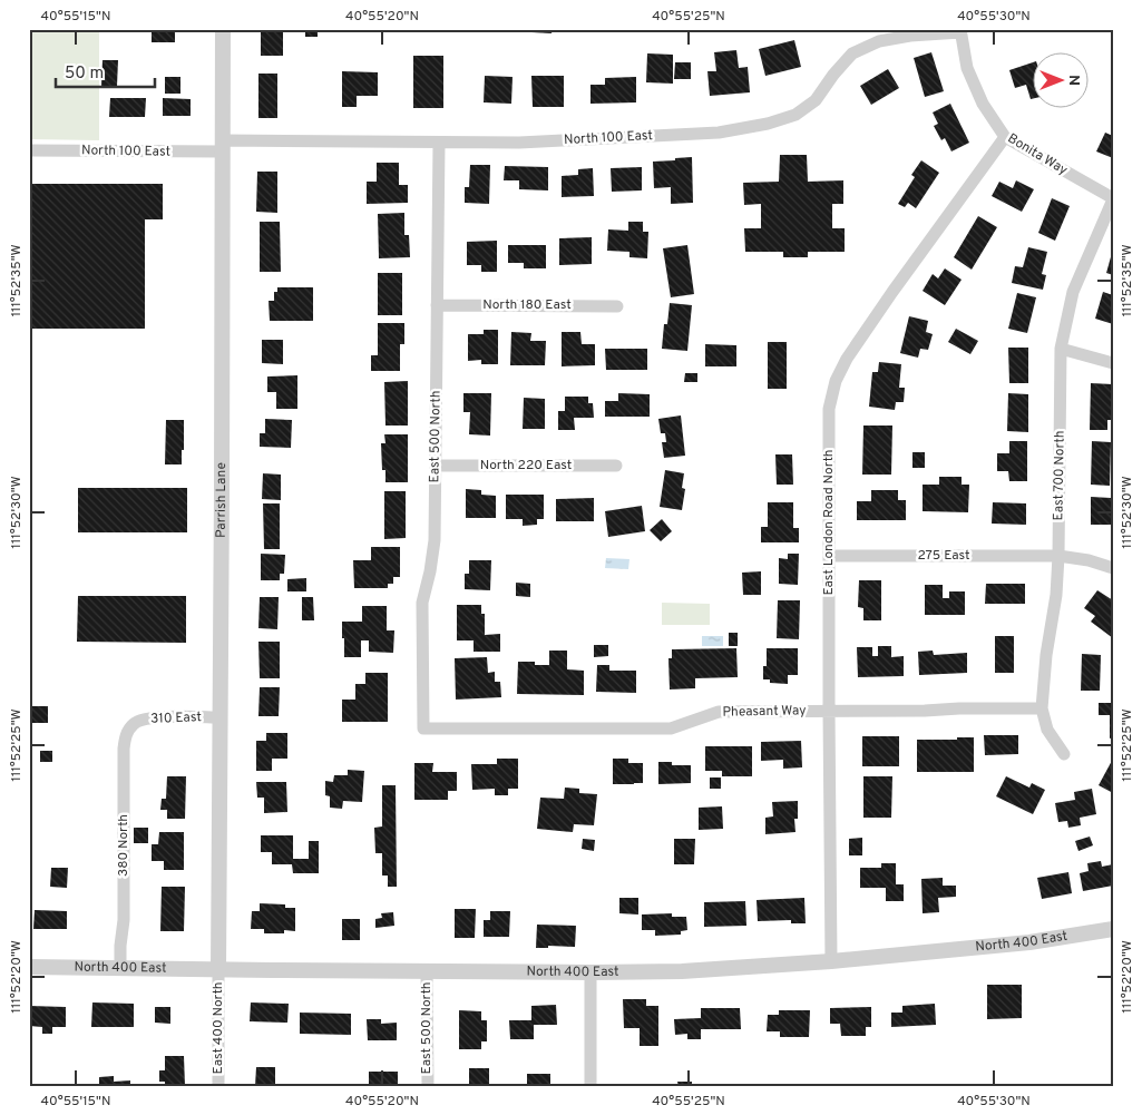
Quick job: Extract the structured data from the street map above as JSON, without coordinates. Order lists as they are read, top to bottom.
{
  "streets": {
    "street": [
      "North 100 East",
      "Bonita Way",
      "North 180 East",
      "East 500 North",
      "North 220 East",
      "East 700 North",
      "Parrish Lane",
      "East London Road North",
      "275 East",
      "Pheasant Way",
      "310 East",
      "380 North",
      "North 400 East",
      "East 400 North"
    ]
  },
  "crossings": [
    ["North 100 East", "Bonita Way"],
    ["North 100 East", "East 500 North"],
    ["North 100 East", "Parrish Lane"],
    ["Bonita Way", "East 700 North"],
    ["Bonita Way", "East London Road North"],
    ["North 180 East", "East 500 North"],
    ["East 500 North", "North 220 East"],
    ["East 500 North", "Pheasant Way"],
    ["East 500 North", "North 400 East"],
    ["East 700 North", "275 East"],
    ["East 700 North", "Pheasant Way"],
    ["Parrish Lane", "310 East"],
    ["Parrish Lane", "North 400 East"],
    ["Parrish Lane", "East 400 North"],
    ["East London Road North", "275 East"],
    ["East London Road North", "Pheasant Way"],
    ["East London Road North", "North 400 East"],
    ["310 East", "380 North"],
    ["380 North", "North 400 East"],
    ["North 400 East", "East 400 North"]
  ],
  "scale_bar": "50 m",
  "north": "right",
  "coordinates": [
    "40°55'15\"N",
    "40°55'20\"N",
    "40°55'25\"N",
    "40°55'30\"N",
    "111°52'35\"W",
    "111°52'30\"W",
    "111°52'25\"W",
    "111°52'20\"W"
  ]
}
